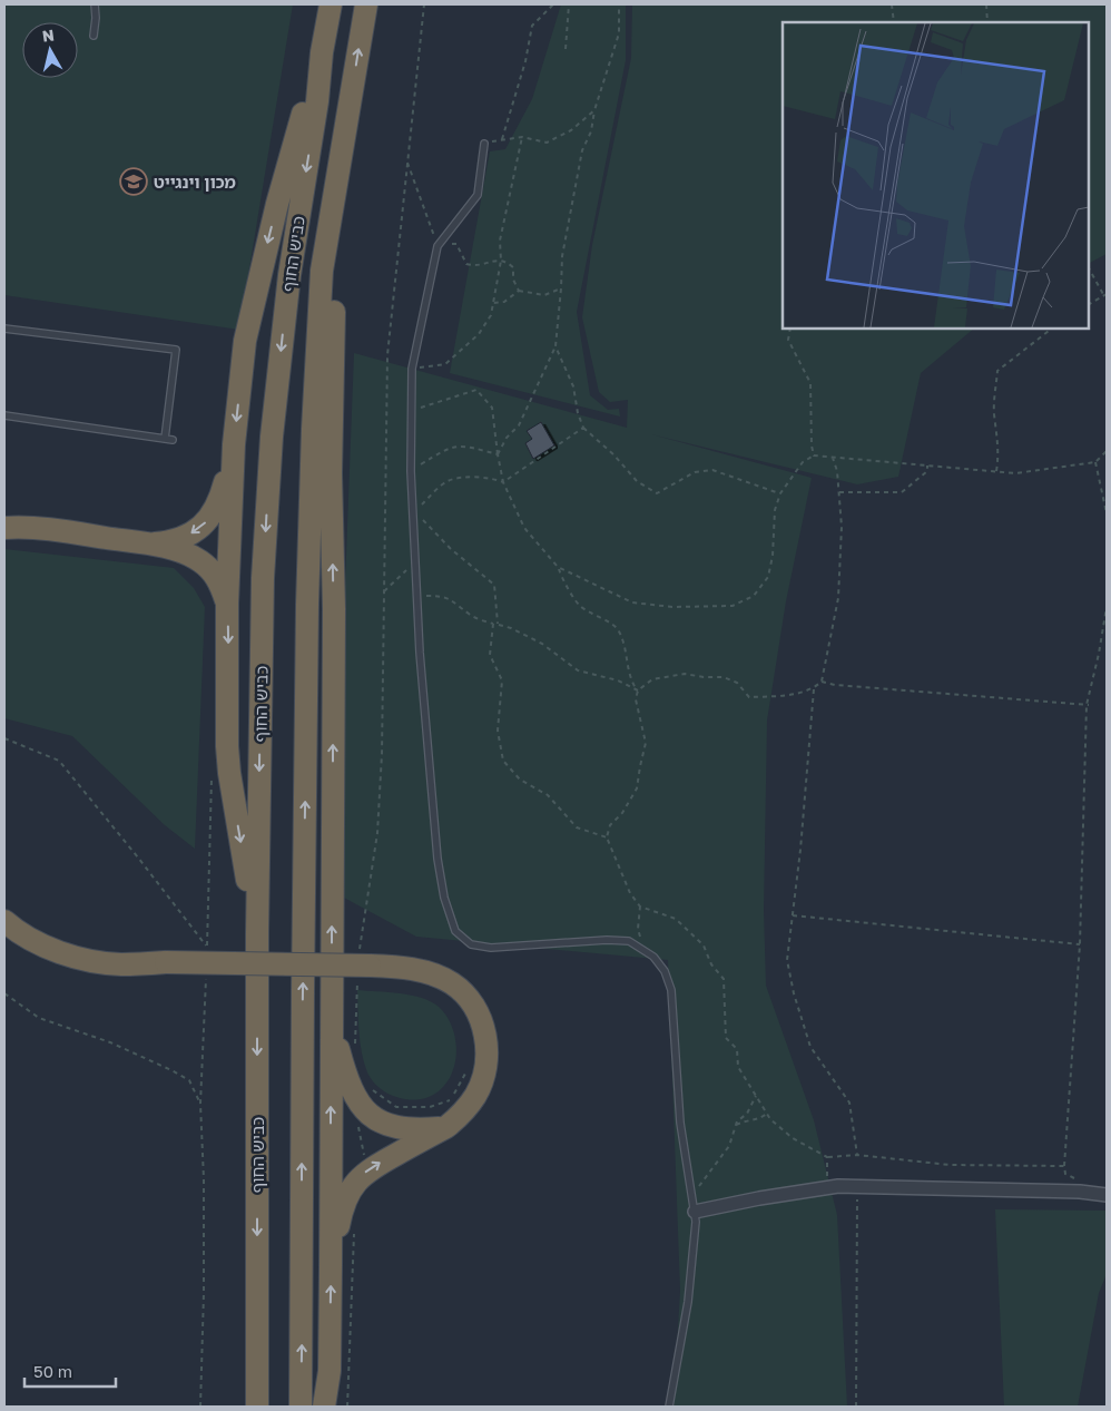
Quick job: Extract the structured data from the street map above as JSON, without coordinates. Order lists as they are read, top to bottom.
{
  "streets": {
    "highway": ["כביש החוף"]
  },
  "places": {
    "school or university": ["מכון וינגייט"]
  },
  "scale_bar": "50 m",
  "north": "top"
}
